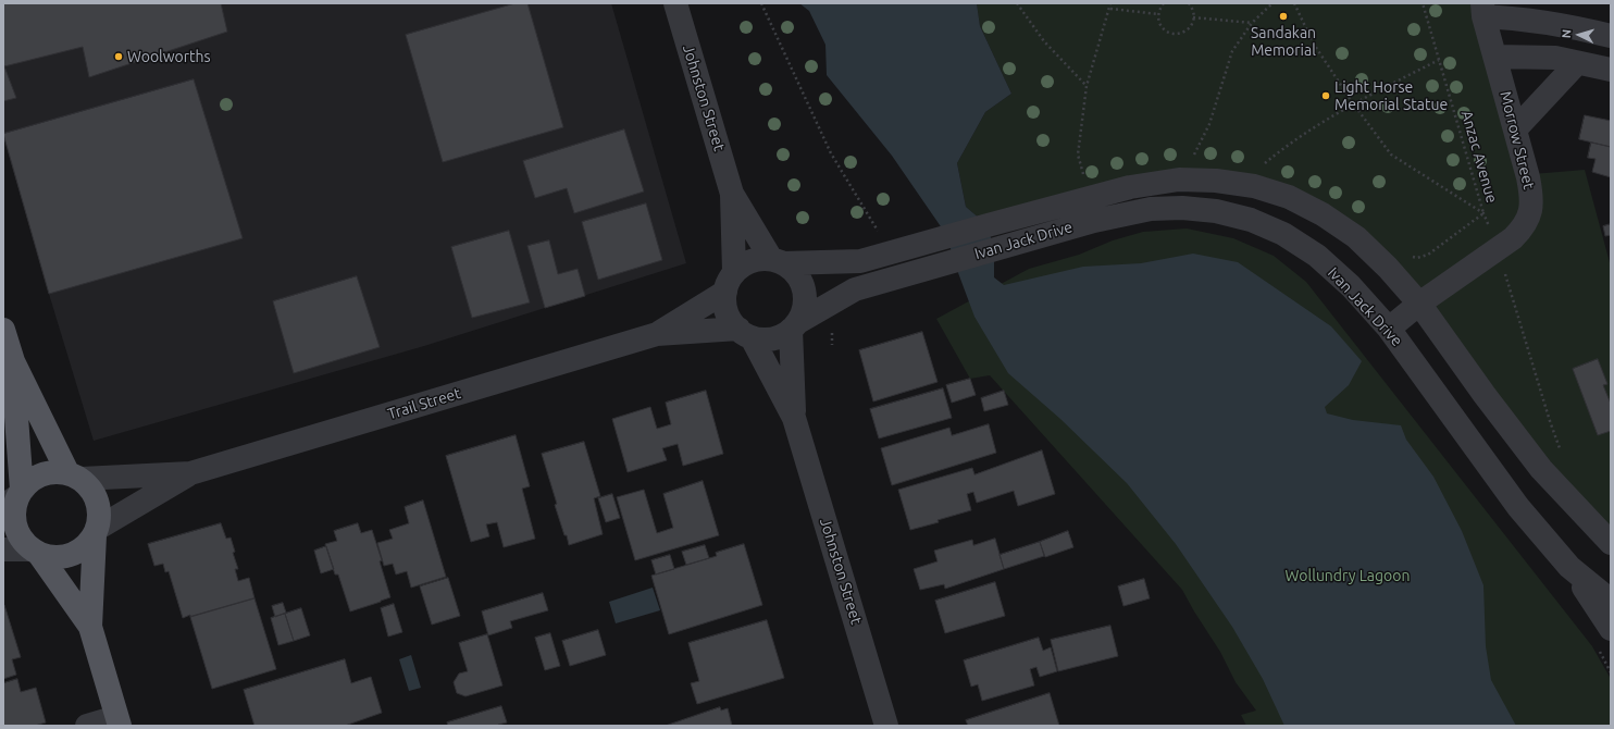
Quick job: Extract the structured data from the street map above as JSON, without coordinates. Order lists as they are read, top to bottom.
{
  "streets": {
    "street": [
      "Johnston Street",
      "Morrow Street",
      "Ivan Jack Drive",
      "Trail Street"
    ],
    "path": ["Anzac Avenue"]
  },
  "crossings": [
    ["Johnston Street", "Ivan Jack Drive"],
    ["Johnston Street", "Trail Street"],
    ["Morrow Street", "Ivan Jack Drive"],
    ["Ivan Jack Drive", "Trail Street"]
  ],
  "parks": ["Wollundry Lagoon"],
  "places": ["Sandakan Memorial", "Woolworths", "Light Horse Memorial Statue"],
  "north": "left"
}
